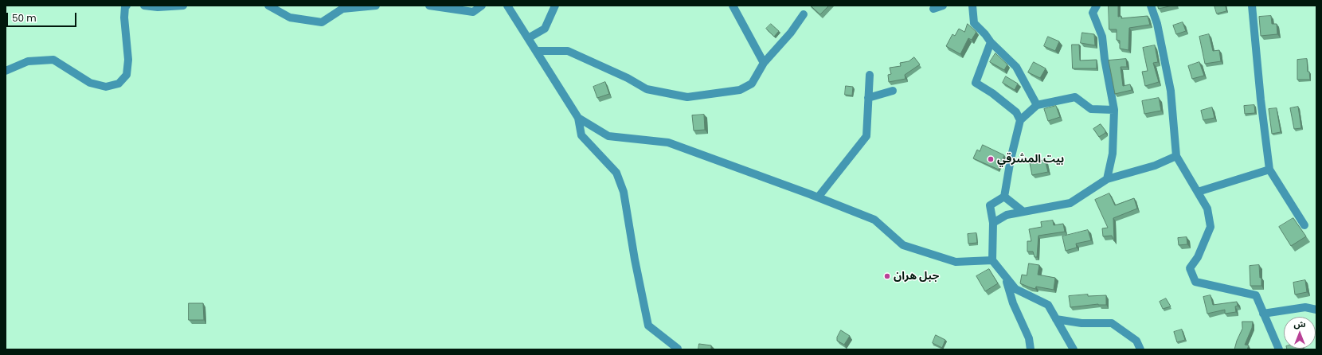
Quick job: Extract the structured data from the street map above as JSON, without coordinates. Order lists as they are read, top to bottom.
{
  "places": ["بيت المشرقي", "جبل هران"],
  "scale_bar": "50 m",
  "north": "top"
}
